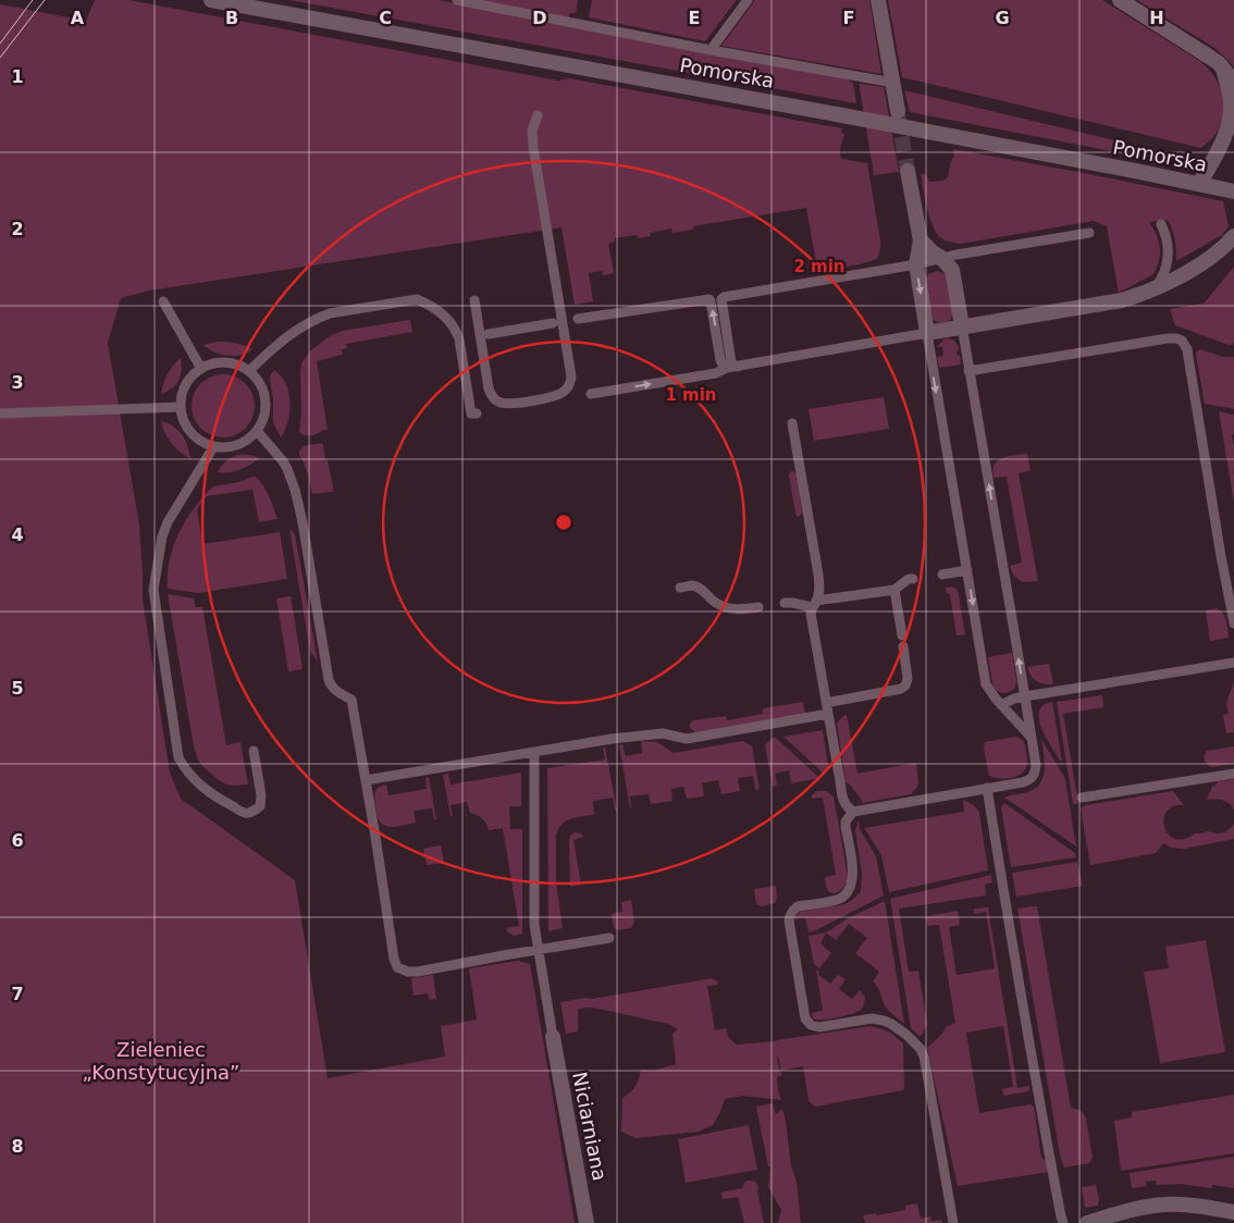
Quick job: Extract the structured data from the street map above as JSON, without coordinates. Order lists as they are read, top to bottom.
{
  "streets": {
    "street": ["Pomorska", "Niciarniana"]
  },
  "parks": ["Zieleniec „Konstytucyjna”"],
  "grid": {
    "columns": [
      "A",
      "B",
      "C",
      "D",
      "E",
      "F",
      "G",
      "H"
    ],
    "rows": [
      "1",
      "2",
      "3",
      "4",
      "5",
      "6",
      "7",
      "8"
    ]
  },
  "rings": ["2 min", "1 min"]
}
